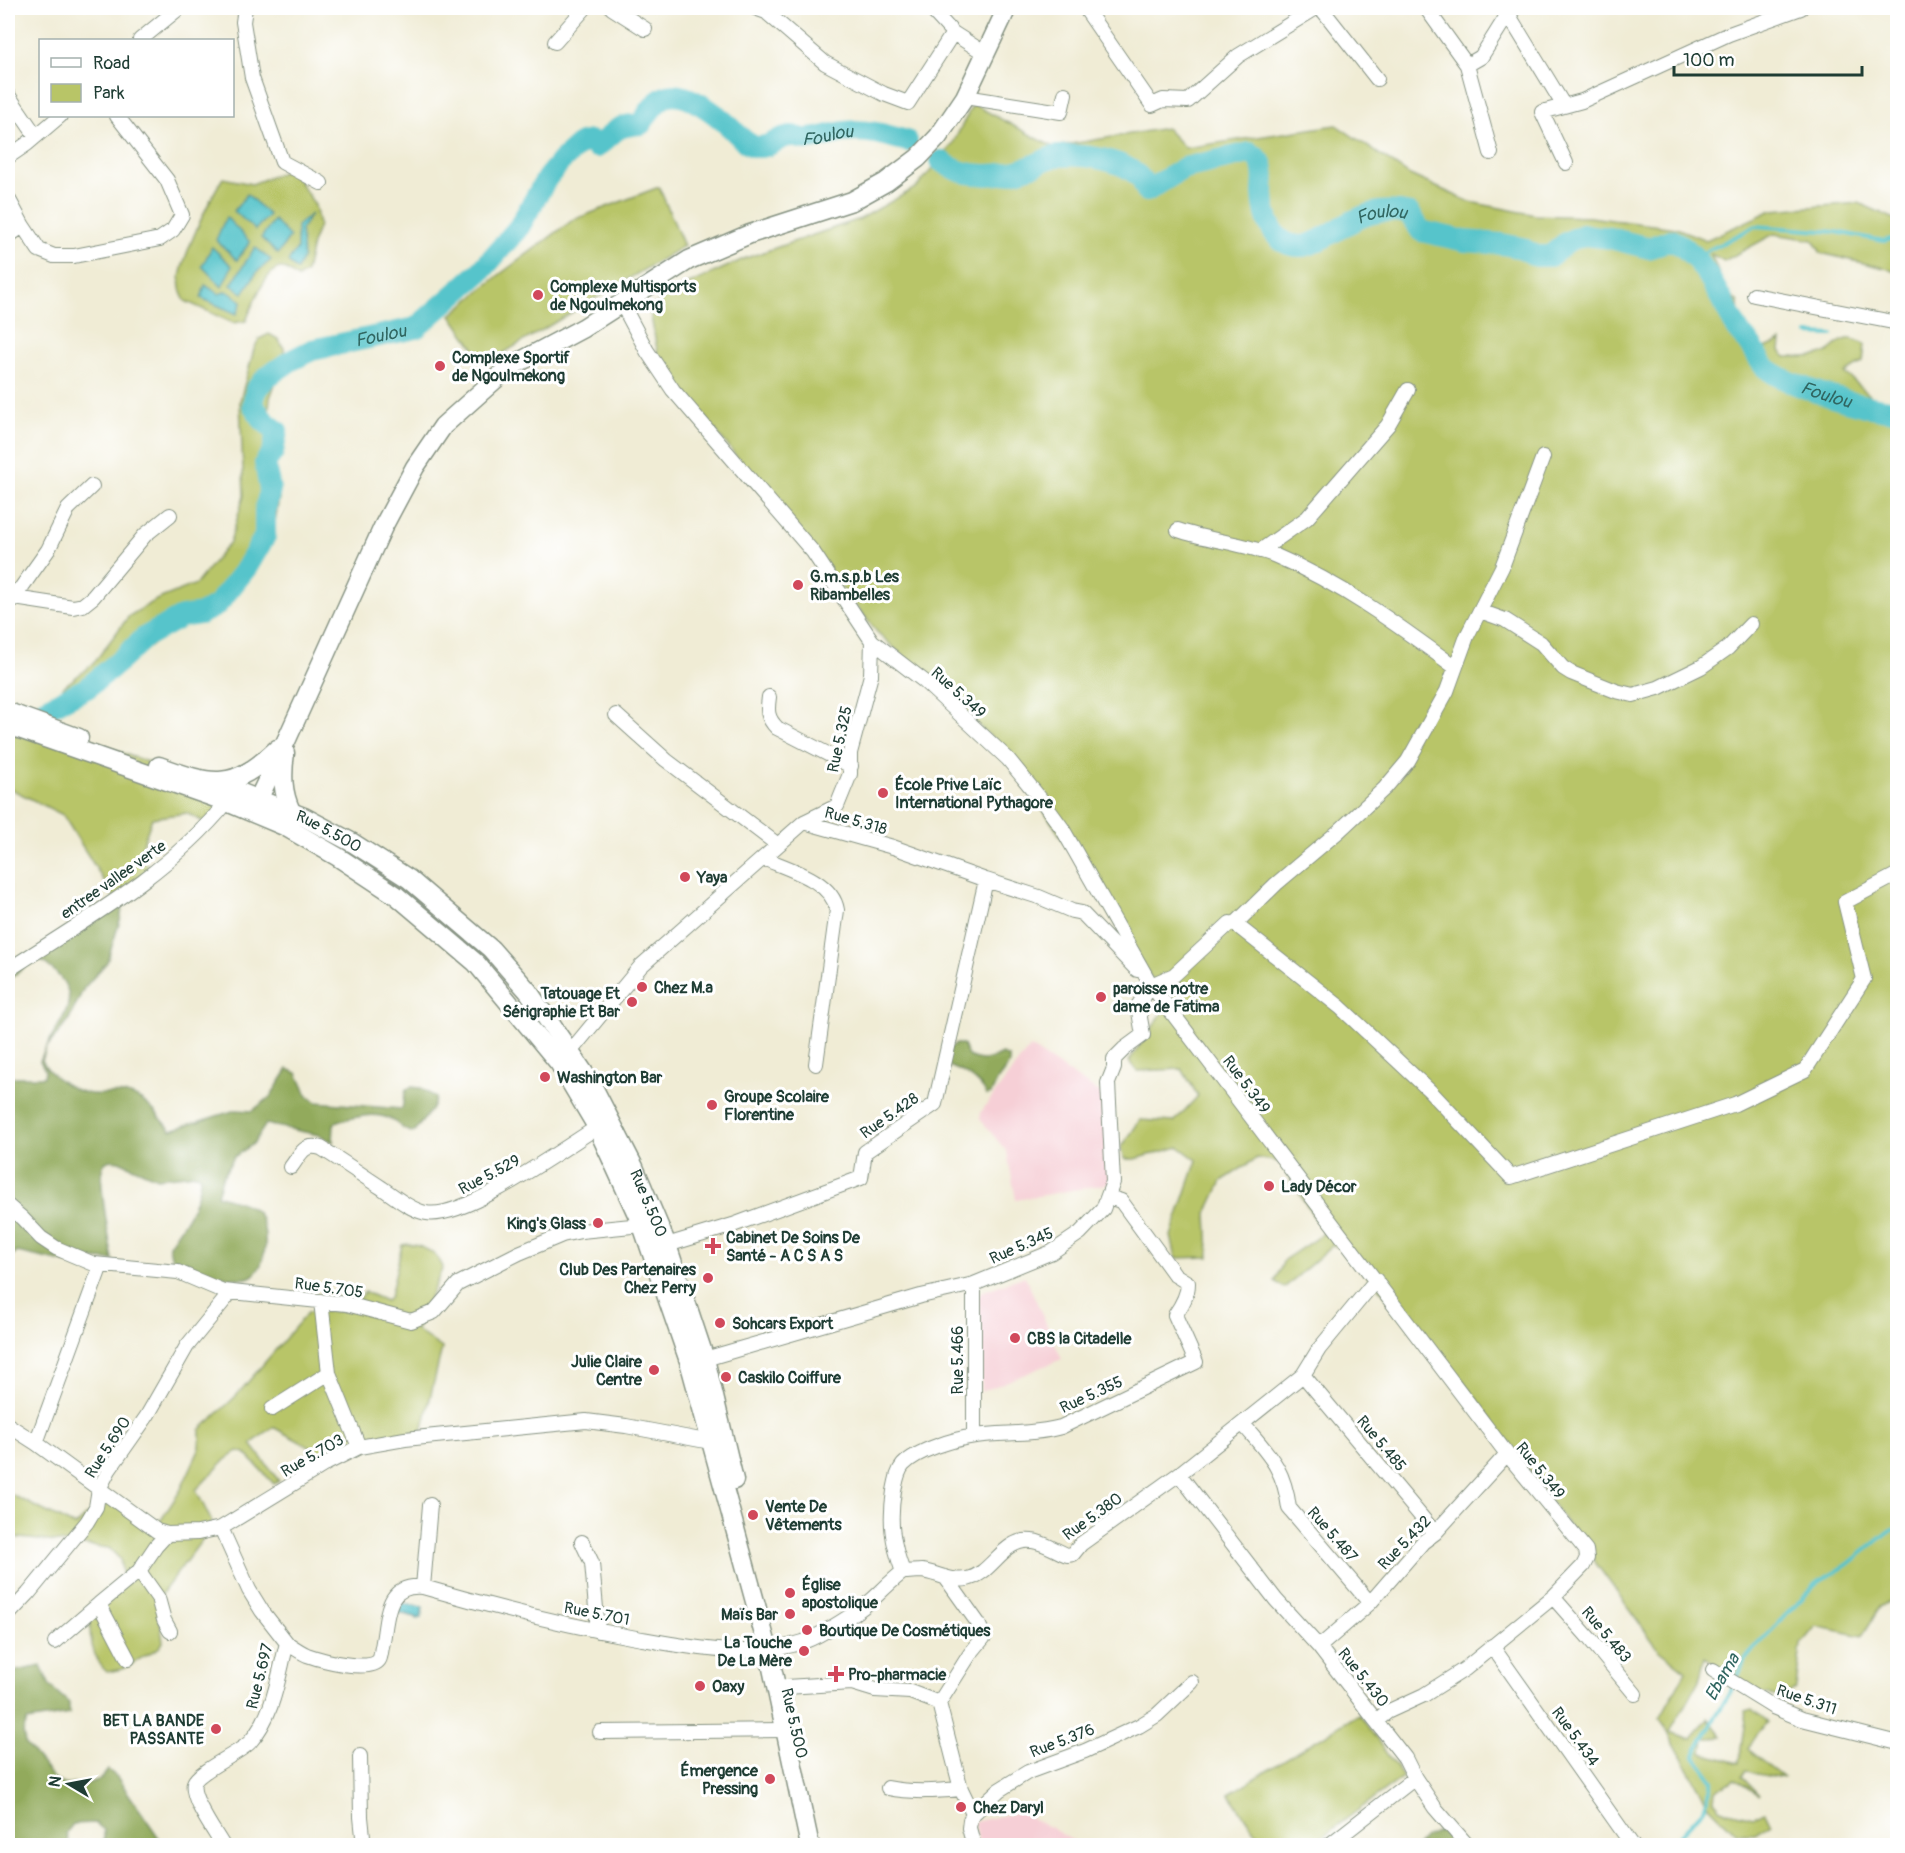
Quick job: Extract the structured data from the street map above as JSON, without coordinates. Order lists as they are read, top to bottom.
{
  "streets": {
    "main road": ["Rue 5.500"],
    "street": [
      "Rue 5.349",
      "Rue 5.325",
      "Rue 5.318",
      "entree vallee verte",
      "Rue 5.428",
      "Rue 5.529",
      "Rue 5.345",
      "Rue 5.705",
      "Rue 5.466",
      "Rue 5.355",
      "Rue 5.485",
      "Rue 5.690",
      "Rue 5.703",
      "Rue 5.380",
      "Rue 5.487",
      "Rue 5.432",
      "Rue 5.701",
      "Rue 5.483",
      "Rue 5.697",
      "Rue 5.430",
      "Rue 5.311",
      "Rue 5.434",
      "Rue 5.376"
    ]
  },
  "crossings": [
    ["Rue 5.349", "Rue 5.325"],
    ["Rue 5.349", "Rue 5.318"],
    ["Rue 5.349", "Rue 5.345"],
    ["Rue 5.349", "Rue 5.380"],
    ["Rue 5.349", "Rue 5.432"],
    ["Rue 5.349", "Rue 5.430"],
    ["Rue 5.325", "Rue 5.318"],
    ["Rue 5.318", "Rue 5.500"],
    ["Rue 5.318", "Rue 5.428"],
    ["Rue 5.318", "Rue 5.345"],
    ["Rue 5.500", "entree vallee verte"],
    ["Rue 5.500", "Rue 5.428"],
    ["Rue 5.500", "Rue 5.529"],
    ["Rue 5.500", "Rue 5.345"],
    ["Rue 5.500", "Rue 5.705"],
    ["Rue 5.500", "Rue 5.703"],
    ["Rue 5.500", "Rue 5.701"],
    ["Rue 5.345", "Rue 5.466"],
    ["Rue 5.345", "Rue 5.355"],
    ["Rue 5.705", "Rue 5.690"],
    ["Rue 5.466", "Rue 5.355"],
    ["Rue 5.355", "Rue 5.380"],
    ["Rue 5.485", "Rue 5.380"],
    ["Rue 5.485", "Rue 5.432"],
    ["Rue 5.703", "Rue 5.697"],
    ["Rue 5.380", "Rue 5.487"],
    ["Rue 5.380", "Rue 5.430"],
    ["Rue 5.487", "Rue 5.432"],
    ["Rue 5.432", "Rue 5.430"],
    ["Rue 5.483", "Rue 5.430"],
    ["Rue 5.430", "Rue 5.434"]
  ],
  "water": ["Foulou", "Ebama"],
  "places": {
    "other": [
      "Complexe Multisports de Ngoulmekong",
      "Complexe Sportif de Ngoulmekong",
      "G.m.s.p.b Les Ribambelles",
      "École Prive Laïc International Pythagore",
      "Yaya",
      "Chez M.a",
      "paroisse notre dame de Fatima",
      "Tatouage Et Sérigraphie Et Bar",
      "Washington Bar",
      "Groupe Scolaire Florentine",
      "Lady Décor",
      "King's Glass",
      "Club Des Partenaires Chez Perry",
      "Sohcars Export",
      "CBS la Citadelle",
      "Julie Claire Centre",
      "Caskilo Coiffure",
      "Vente De Vêtements",
      "Église apostolique",
      "Maïs Bar",
      "Boutique De Cosmétiques",
      "La Touche De La Mère",
      "Oaxy",
      "BET LA BANDE PASSANTE",
      "Émergence Pressing",
      "Chez Daryl"
    ],
    "health": ["Cabinet De Soins De Santé - A C S A S", "Pro-pharmacie"]
  },
  "legend": ["Road", "Park"],
  "scale_bar": "100 m",
  "north": "left"
}
